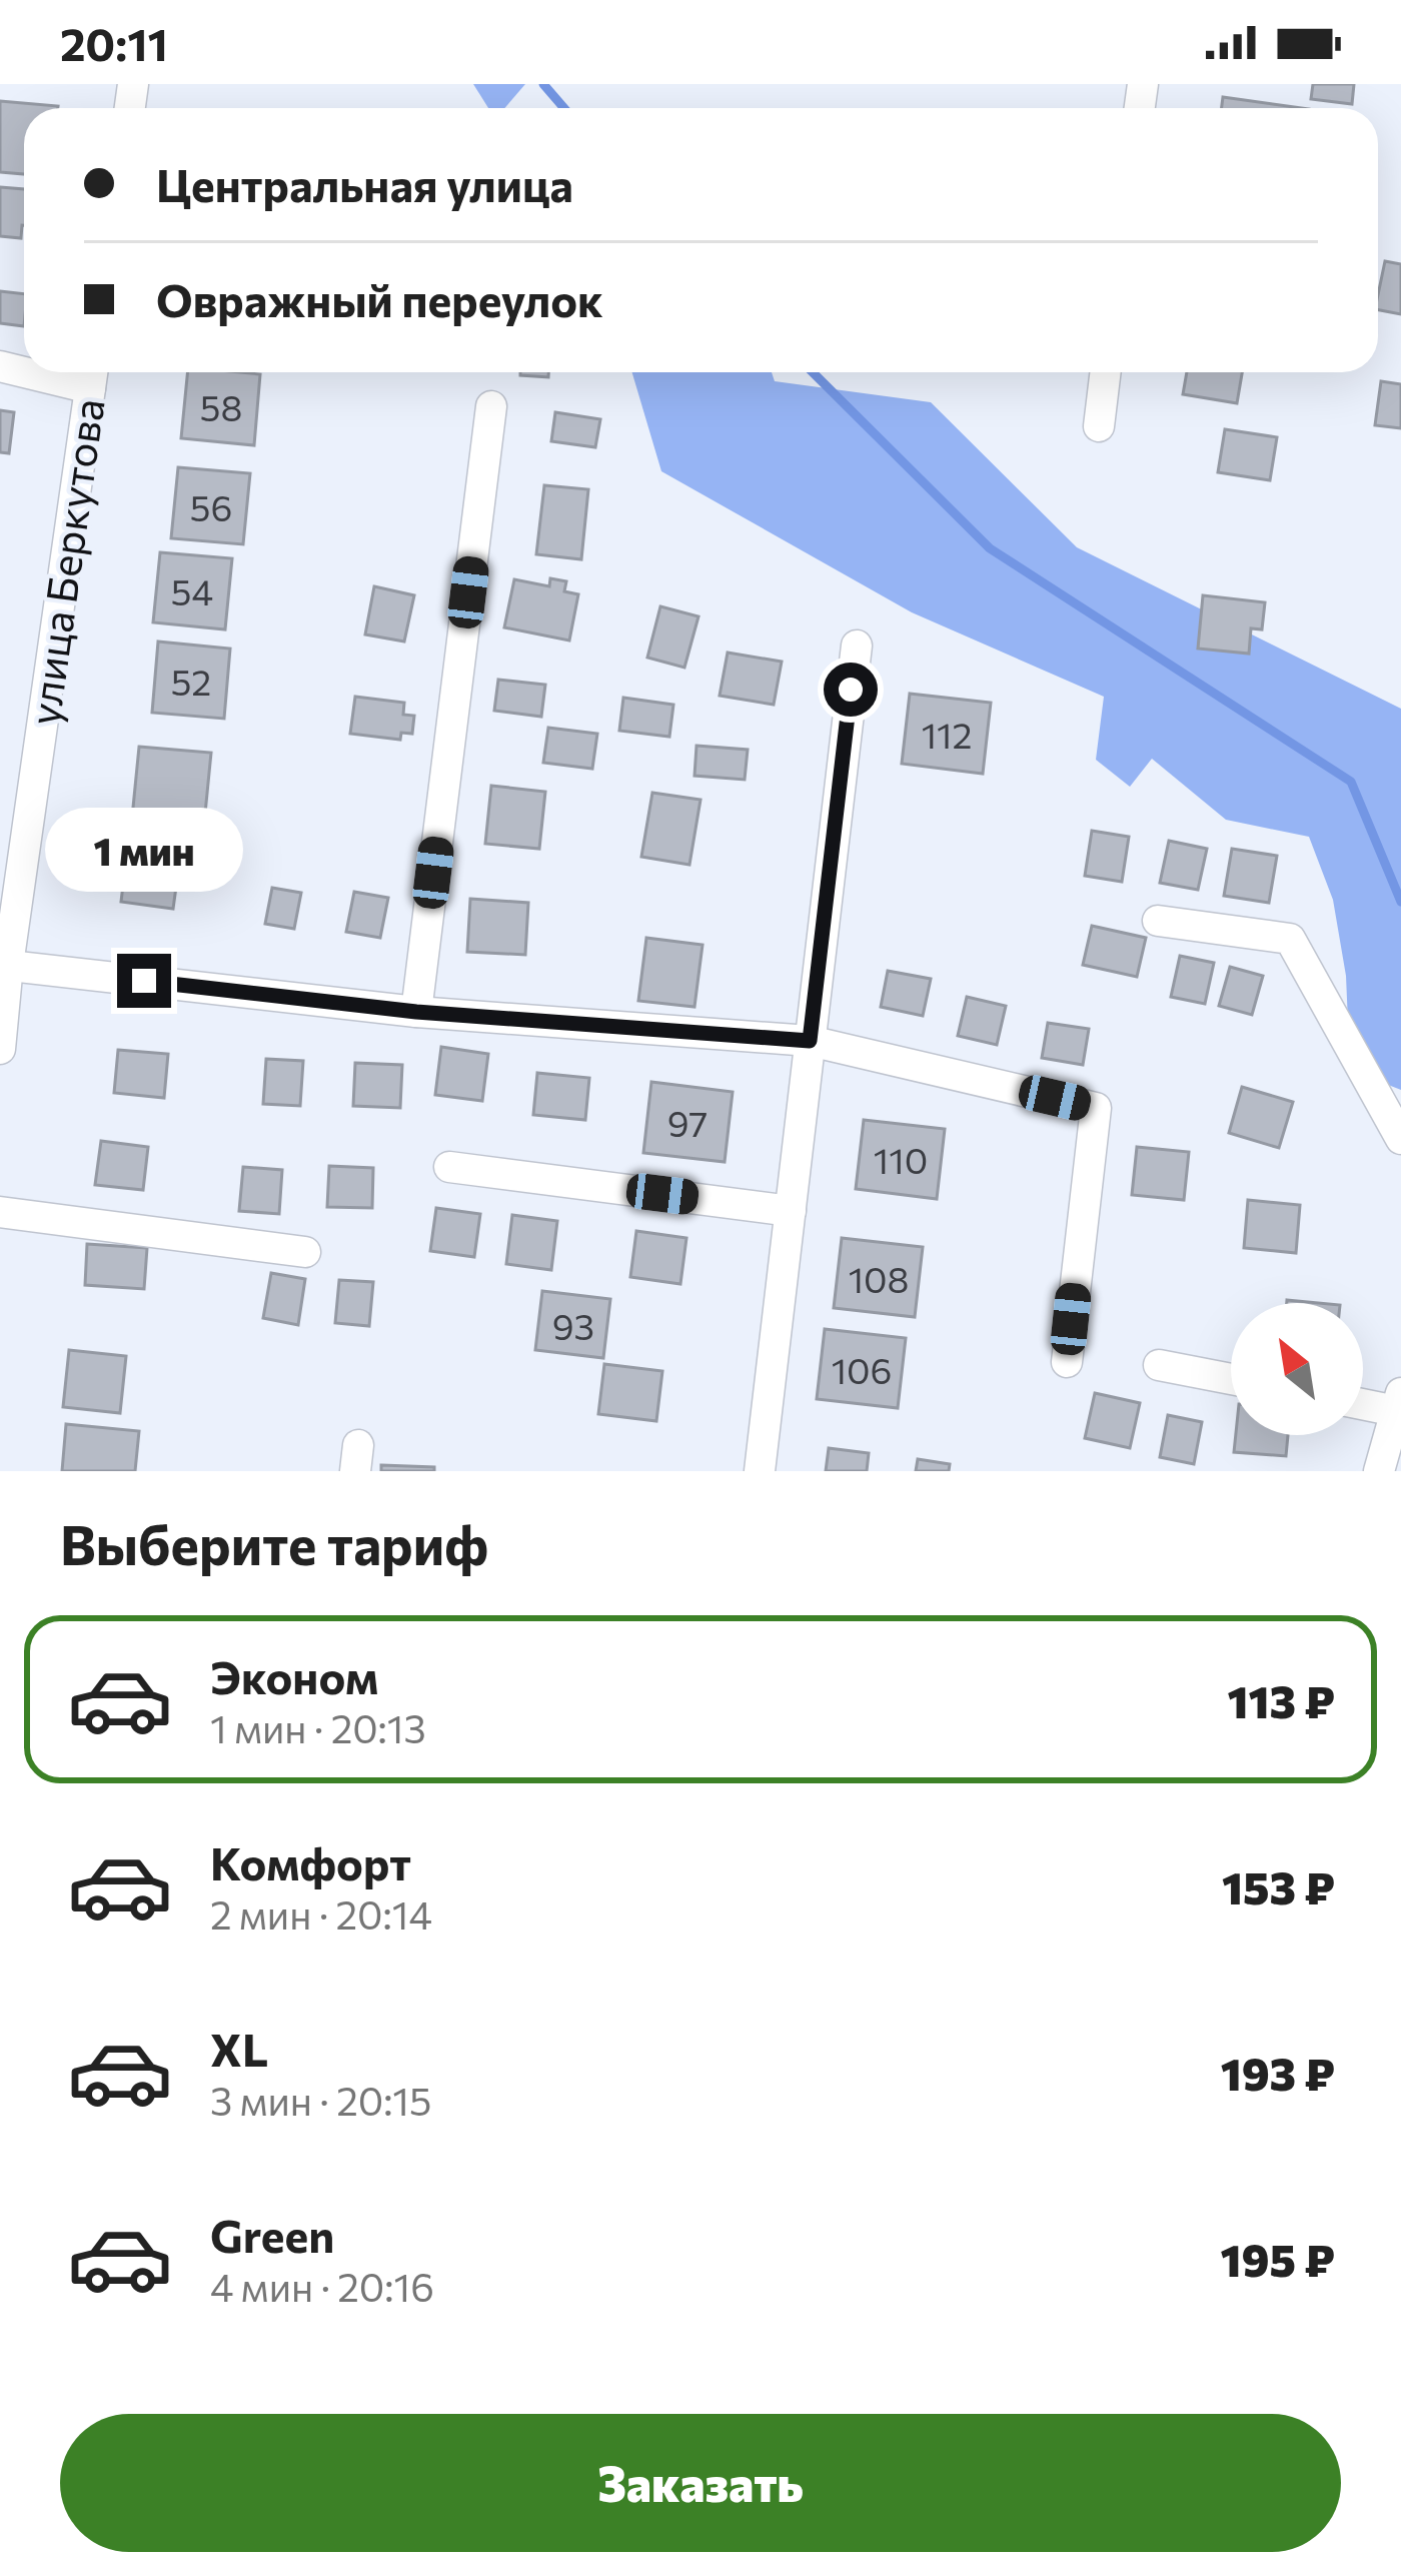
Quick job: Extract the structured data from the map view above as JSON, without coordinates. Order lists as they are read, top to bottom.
{
  "streets": {
    "street": ["улица Беркутова"]
  },
  "house_numbers": [
    "58",
    "56",
    "54",
    "52",
    "112",
    "97",
    "110",
    "108",
    "93",
    "106"
  ],
  "north": "top left",
  "page": {
    "status": "20:11",
    "banner": ["Центральная улица", "Овражный переулок"],
    "bubble": "1 мин",
    "heading": "Выберите тариф",
    "list": [
      {
        "name": "Эконом",
        "note": "1 мин · 20:13",
        "value": "113 ₽"
      },
      {
        "name": "Комфорт",
        "note": "2 мин · 20:14",
        "value": "153 ₽"
      },
      {
        "name": "XL",
        "note": "3 мин · 20:15",
        "value": "193 ₽"
      },
      {
        "name": "Green",
        "note": "4 мин · 20:16",
        "value": "195 ₽"
      }
    ],
    "buttons": "Заказать"
  }
}
